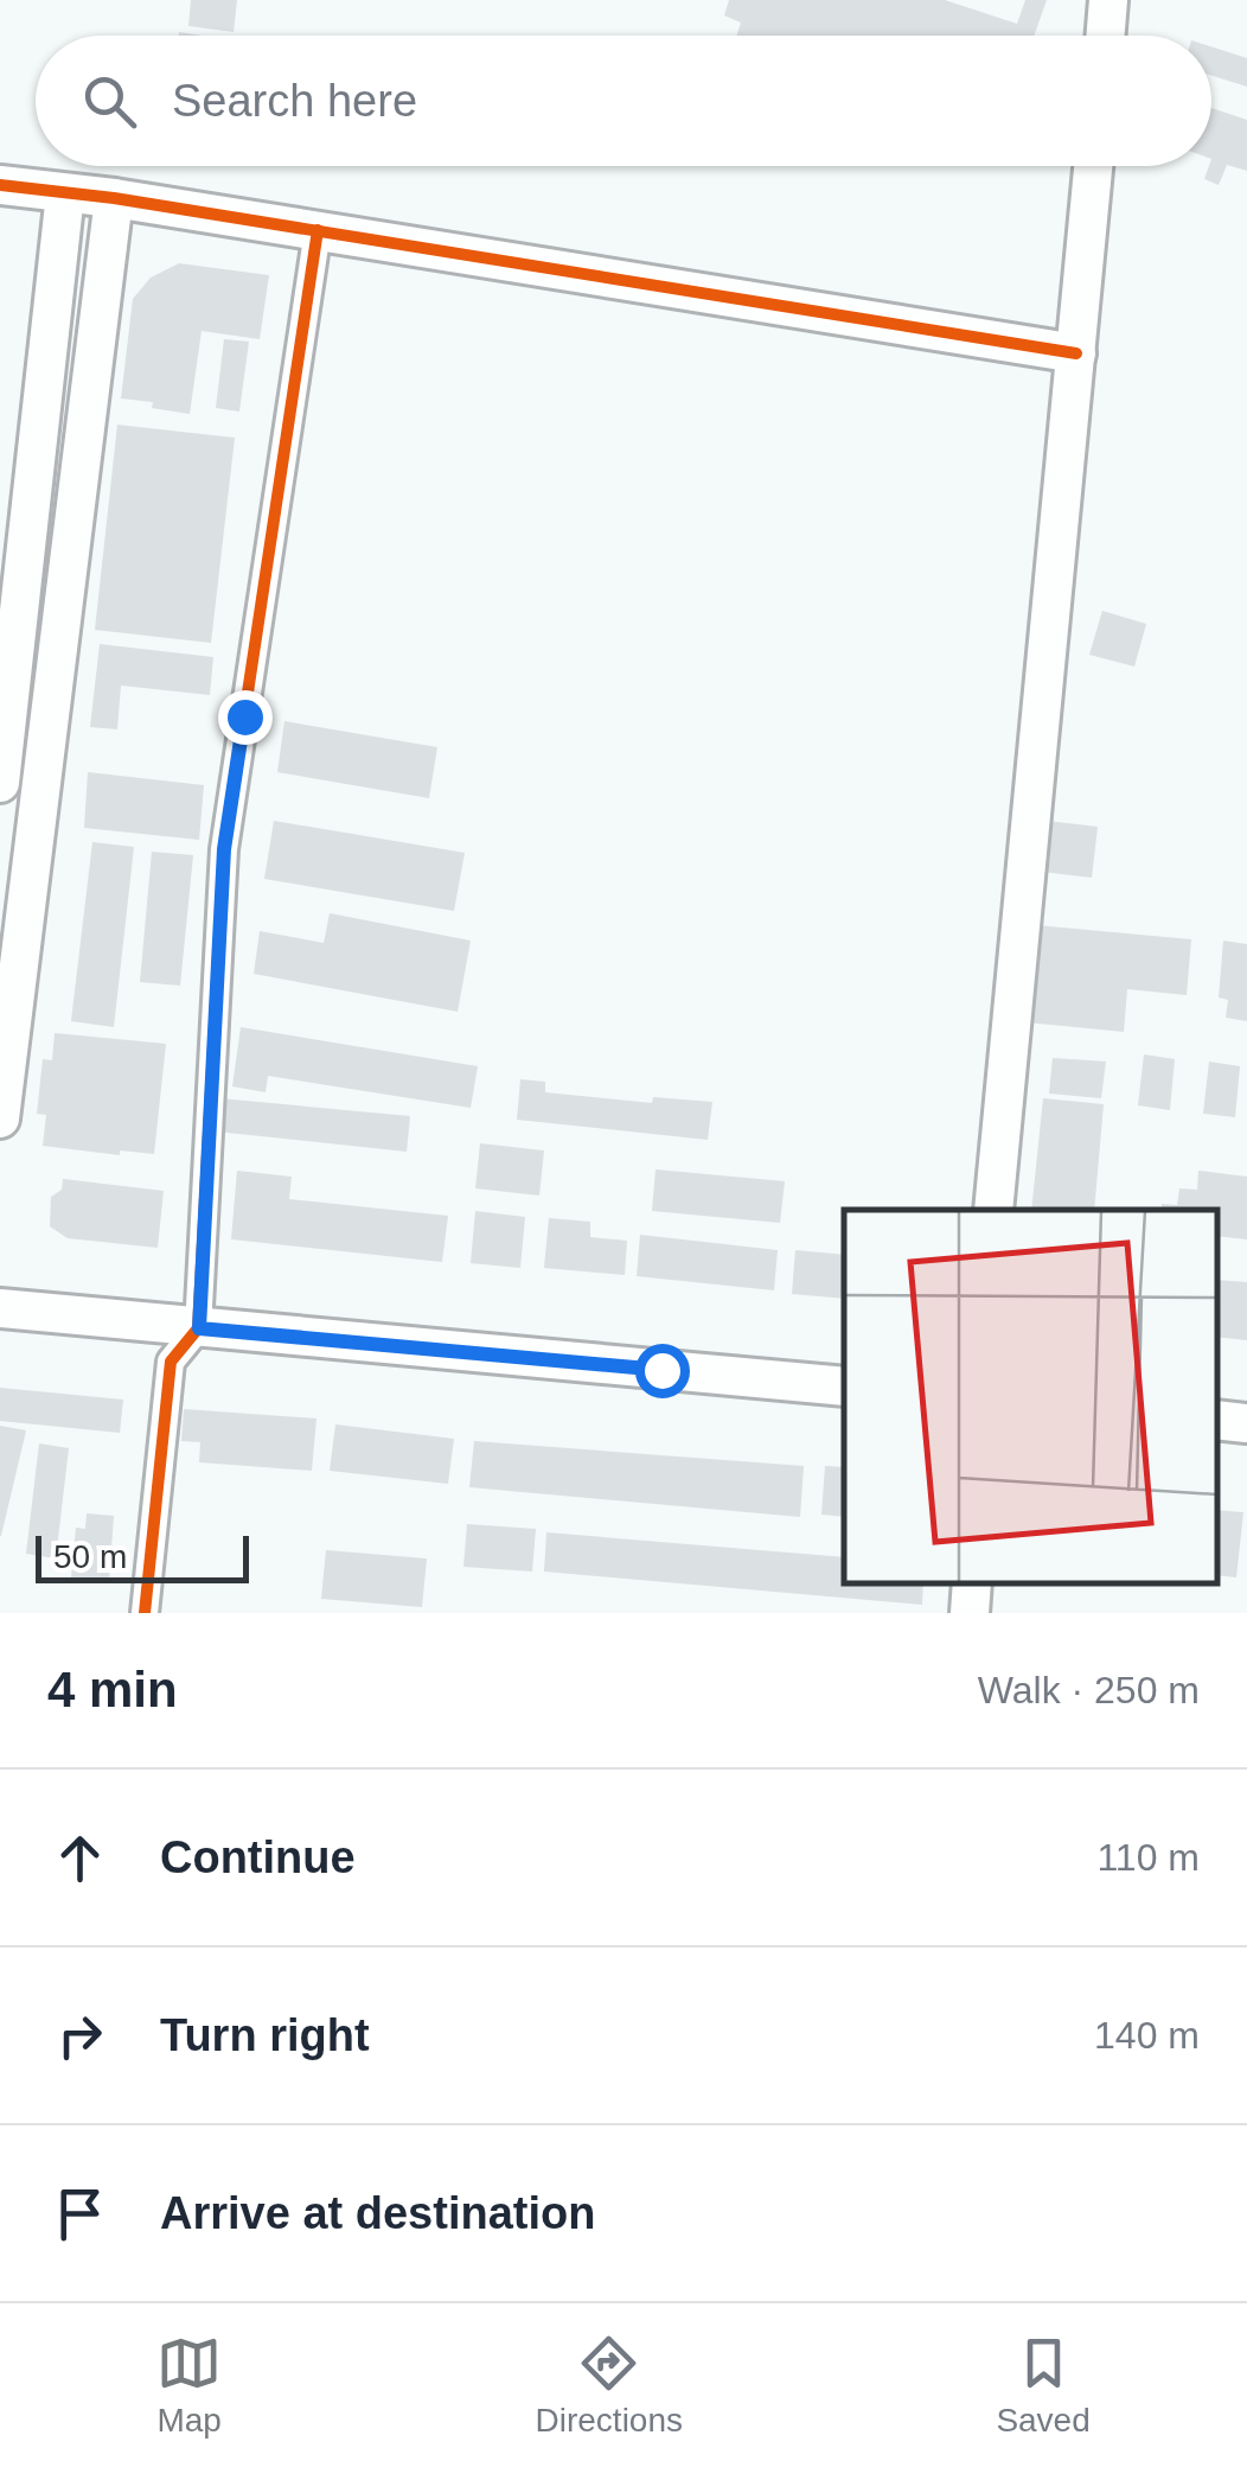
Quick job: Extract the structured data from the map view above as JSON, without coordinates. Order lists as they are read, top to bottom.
{
  "scale_bar": "50 m",
  "page": {
    "search": "Search here",
    "scale": "50 m",
    "heading": ["4 min", "Walk · 250 m"],
    "list": [
      ["Continue", "110 m"],
      ["Turn right", "140 m"],
      "Arrive at destination"
    ],
    "nav": ["Map", "Directions", "Saved"]
  }
}
